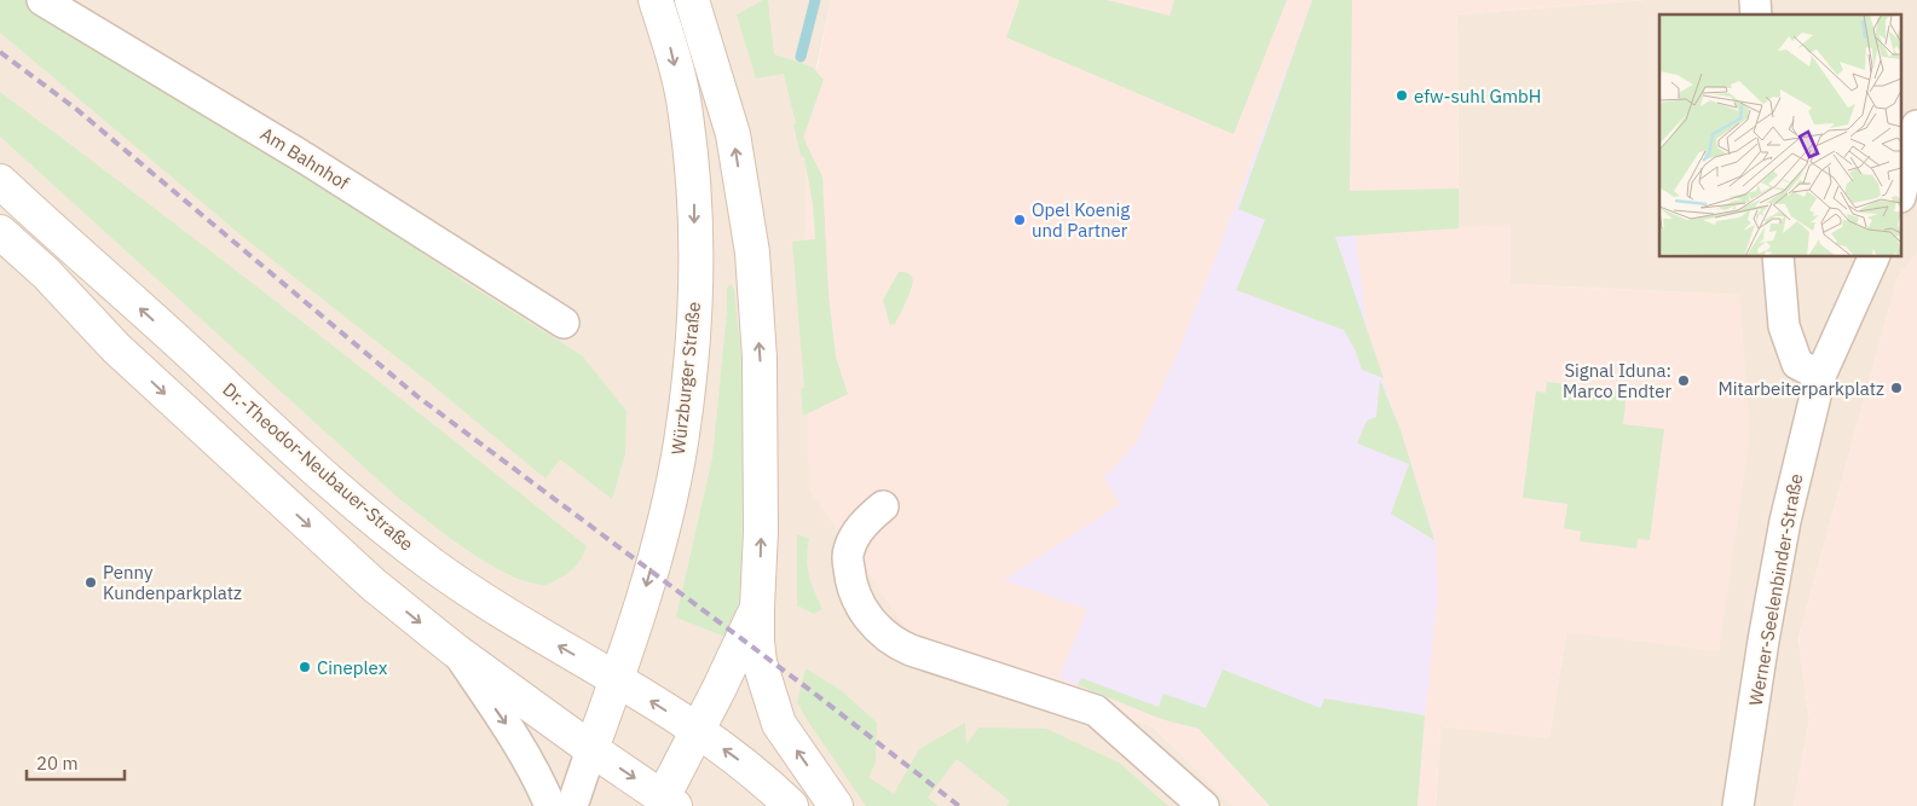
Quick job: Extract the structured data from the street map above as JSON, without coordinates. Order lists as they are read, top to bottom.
{
  "streets": {
    "main road": ["Würzburger Straße", "Dr.-Theodor-Neubauer-Straße"],
    "street": ["Am Bahnhof", "Werner-Seelenbinder-Straße"]
  },
  "crossings": [
    ["Würzburger Straße", "Dr.-Theodor-Neubauer-Straße"]
  ],
  "places": [
    "efw-suhl GmbH",
    "Opel Koenig und Partner",
    "Signal Iduna: Marco Endter",
    "Mitarbeiterparkplatz",
    "Penny Kundenparkplatz",
    "Cineplex"
  ],
  "scale_bar": "20 m"
}
